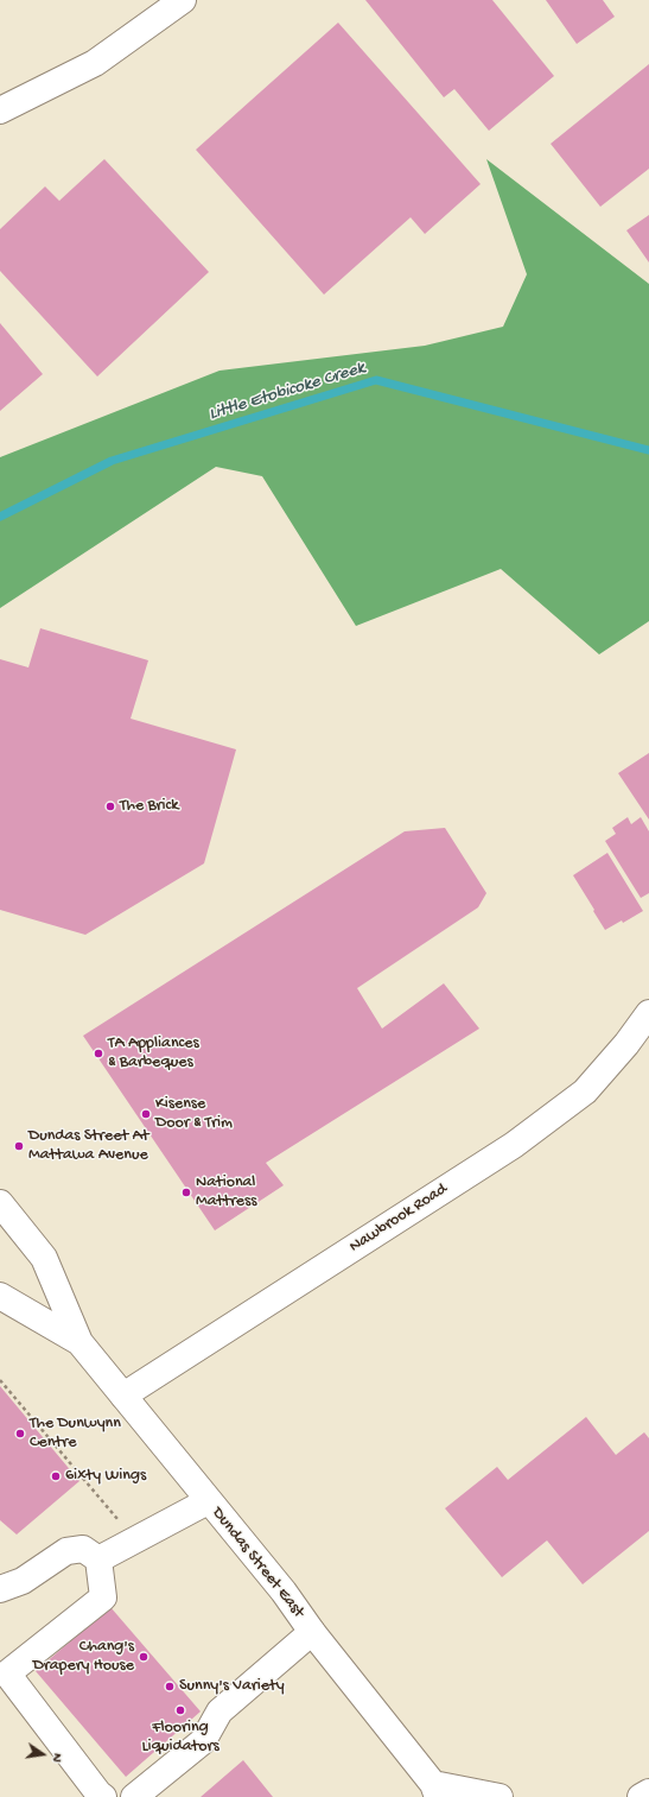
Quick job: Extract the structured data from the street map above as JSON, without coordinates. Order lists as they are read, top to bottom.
{
  "streets": {
    "main road": ["Nawbrook Road", "Dundas Street East"]
  },
  "crossings": [
    ["Nawbrook Road", "Dundas Street East"]
  ],
  "water": ["Little Etobicoke Creek"],
  "places": [
    "The Brick",
    "TA Appliances & Barbeques",
    "Kisense Door & Trim",
    "Dundas Street At Mattawa Avenue",
    "National Mattress",
    "The Dunwynn Centre",
    "6ixty Wings",
    "Chang's Drapery House",
    "Sunny's Variety",
    "Flooring Liquidators"
  ],
  "north": "right"
}
